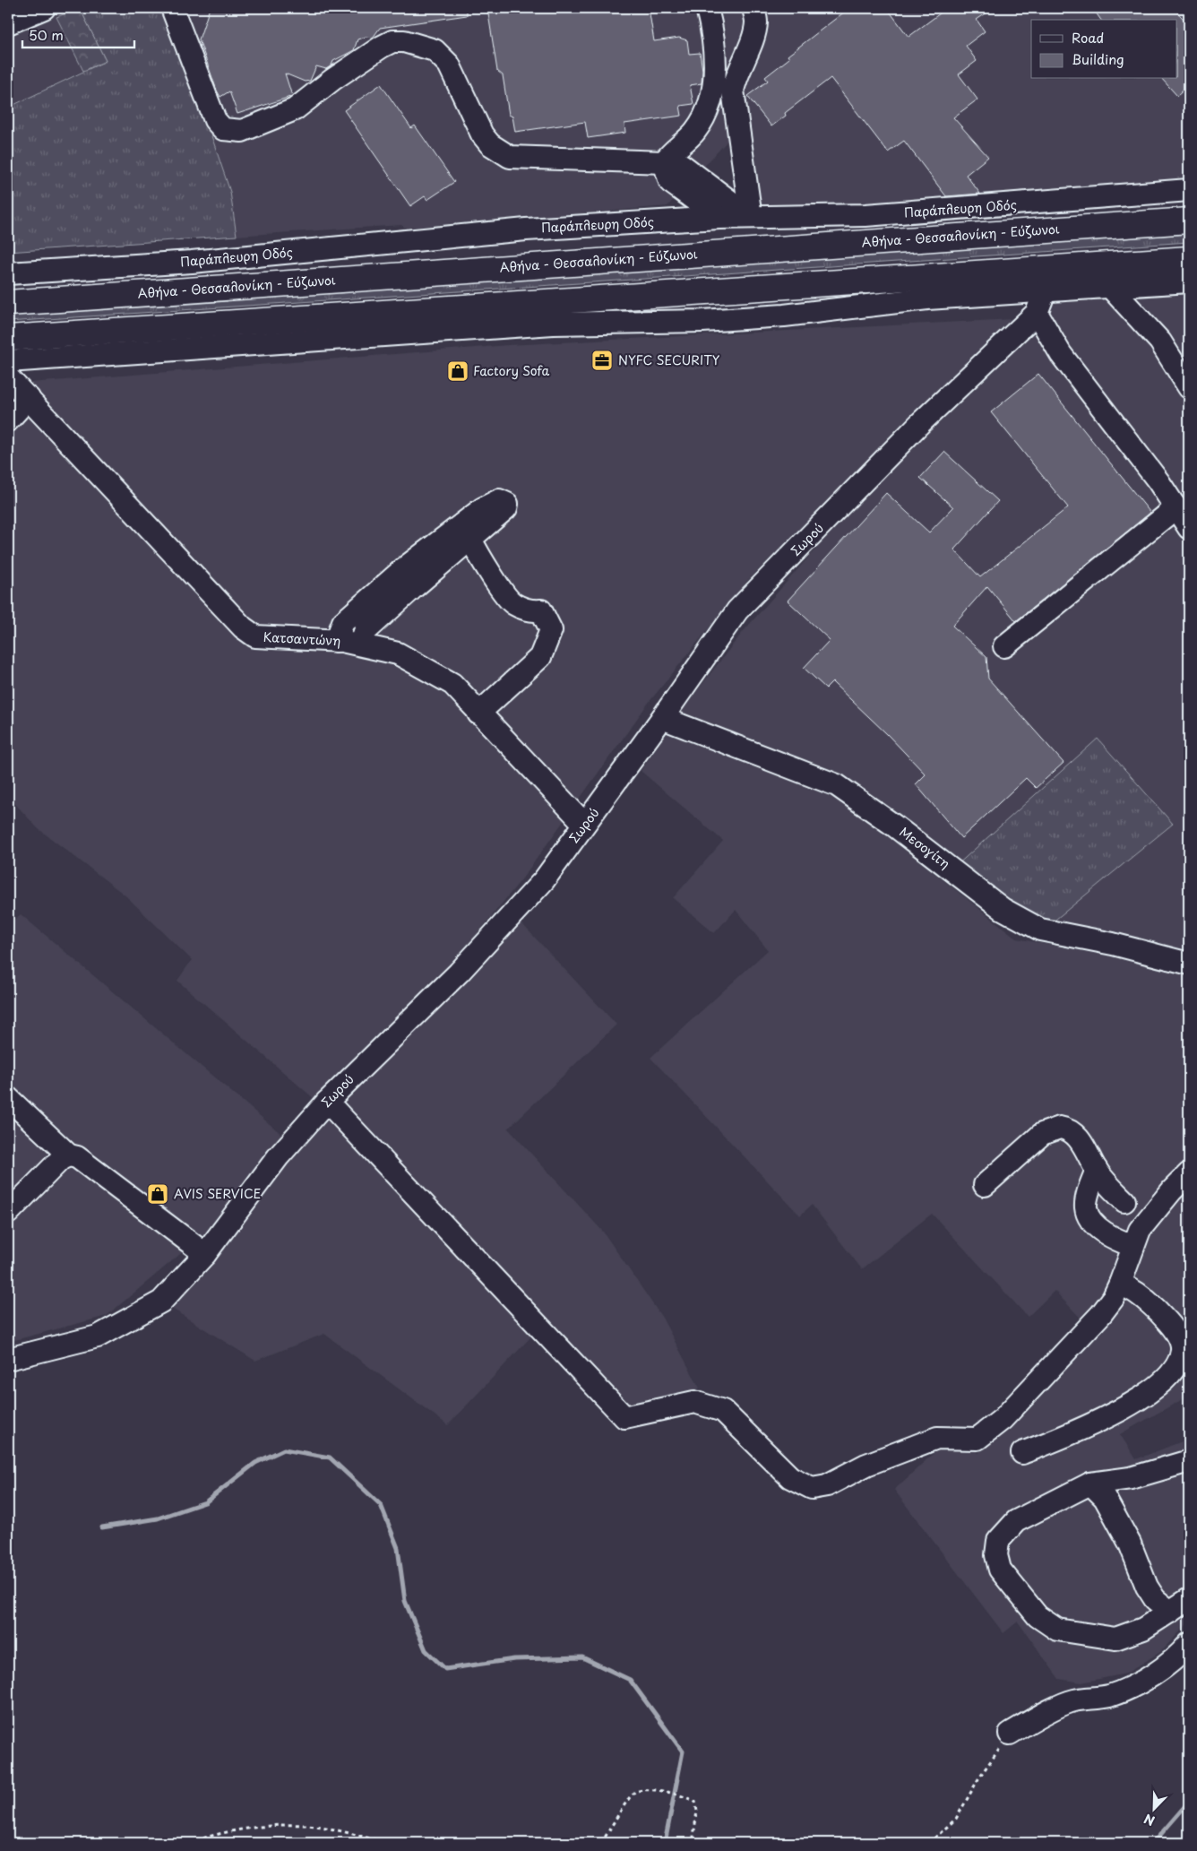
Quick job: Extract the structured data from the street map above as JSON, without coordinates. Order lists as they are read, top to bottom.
{
  "streets": {
    "highway": ["Αθήνα - Θεσσαλονίκη - Εύζωνοι"],
    "street": [
      "Παράπλευρη Οδός",
      "Σωρού",
      "Κατσαντώνη",
      "Μεσογίτη"
    ]
  },
  "crossings": [
    ["Σωρού", "Κατσαντώνη"],
    ["Σωρού", "Μεσογίτη"]
  ],
  "places": {
    "office": ["NYFC SECURITY"],
    "shop": ["Factory Sofa", "AVIS SERVICE"]
  },
  "legend": ["Road", "Building"],
  "scale_bar": "50 m",
  "north": "bottom left"
}
